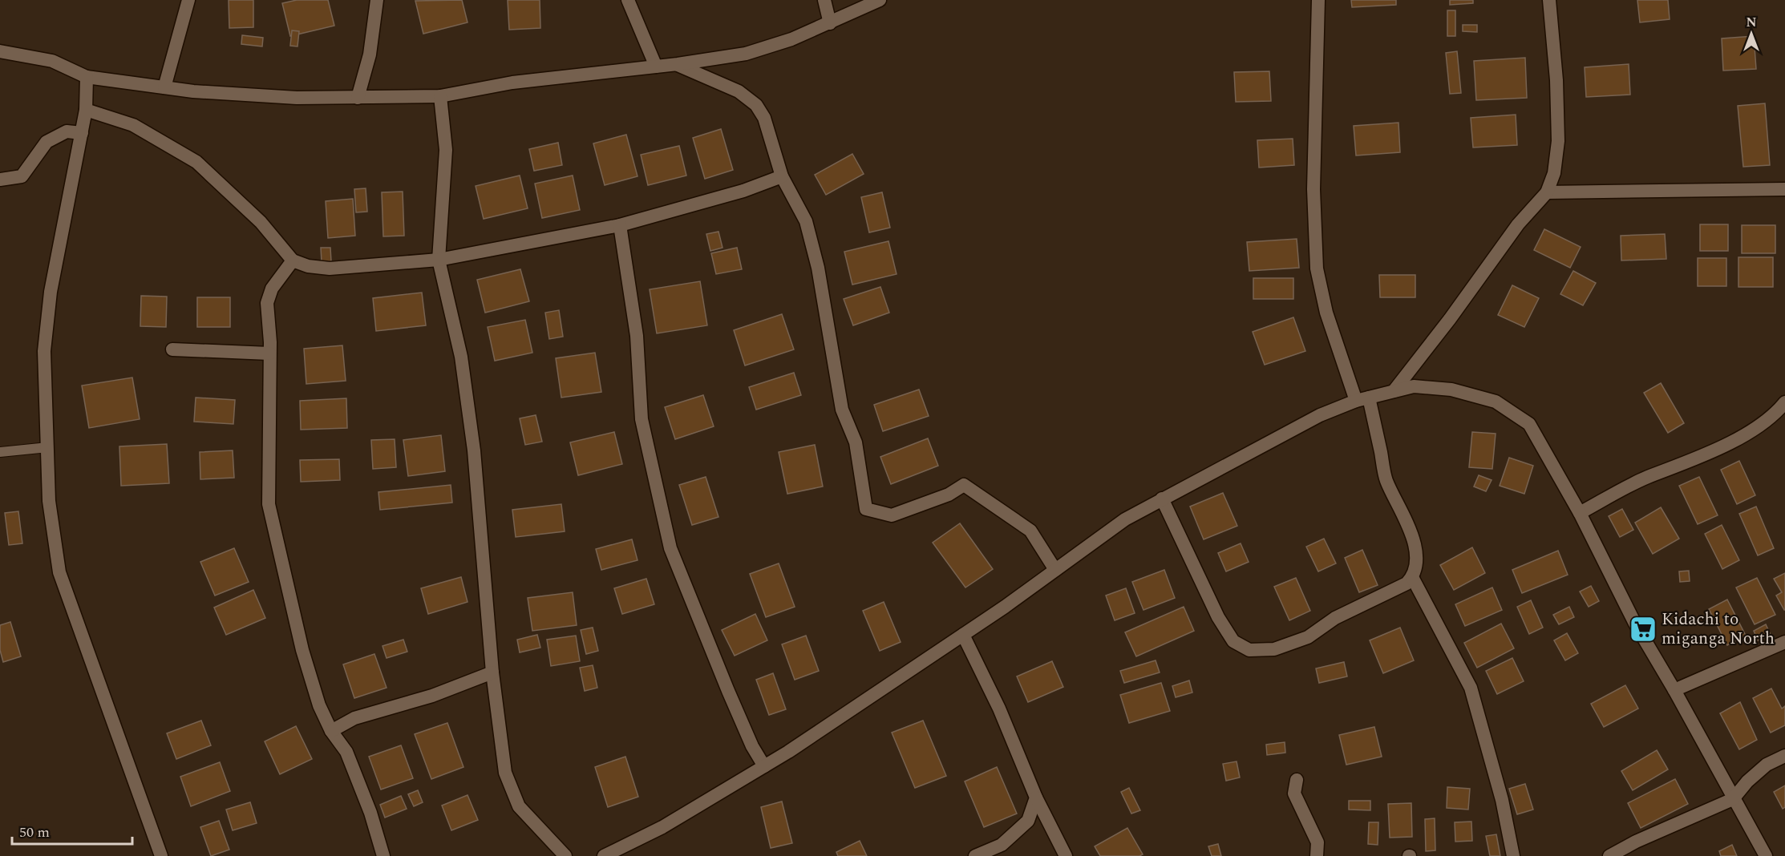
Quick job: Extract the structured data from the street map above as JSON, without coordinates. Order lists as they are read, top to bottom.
{
  "places": {
    "supermarket": ["Kidachi to miganga North"]
  },
  "scale_bar": "50 m",
  "north": "top"
}
